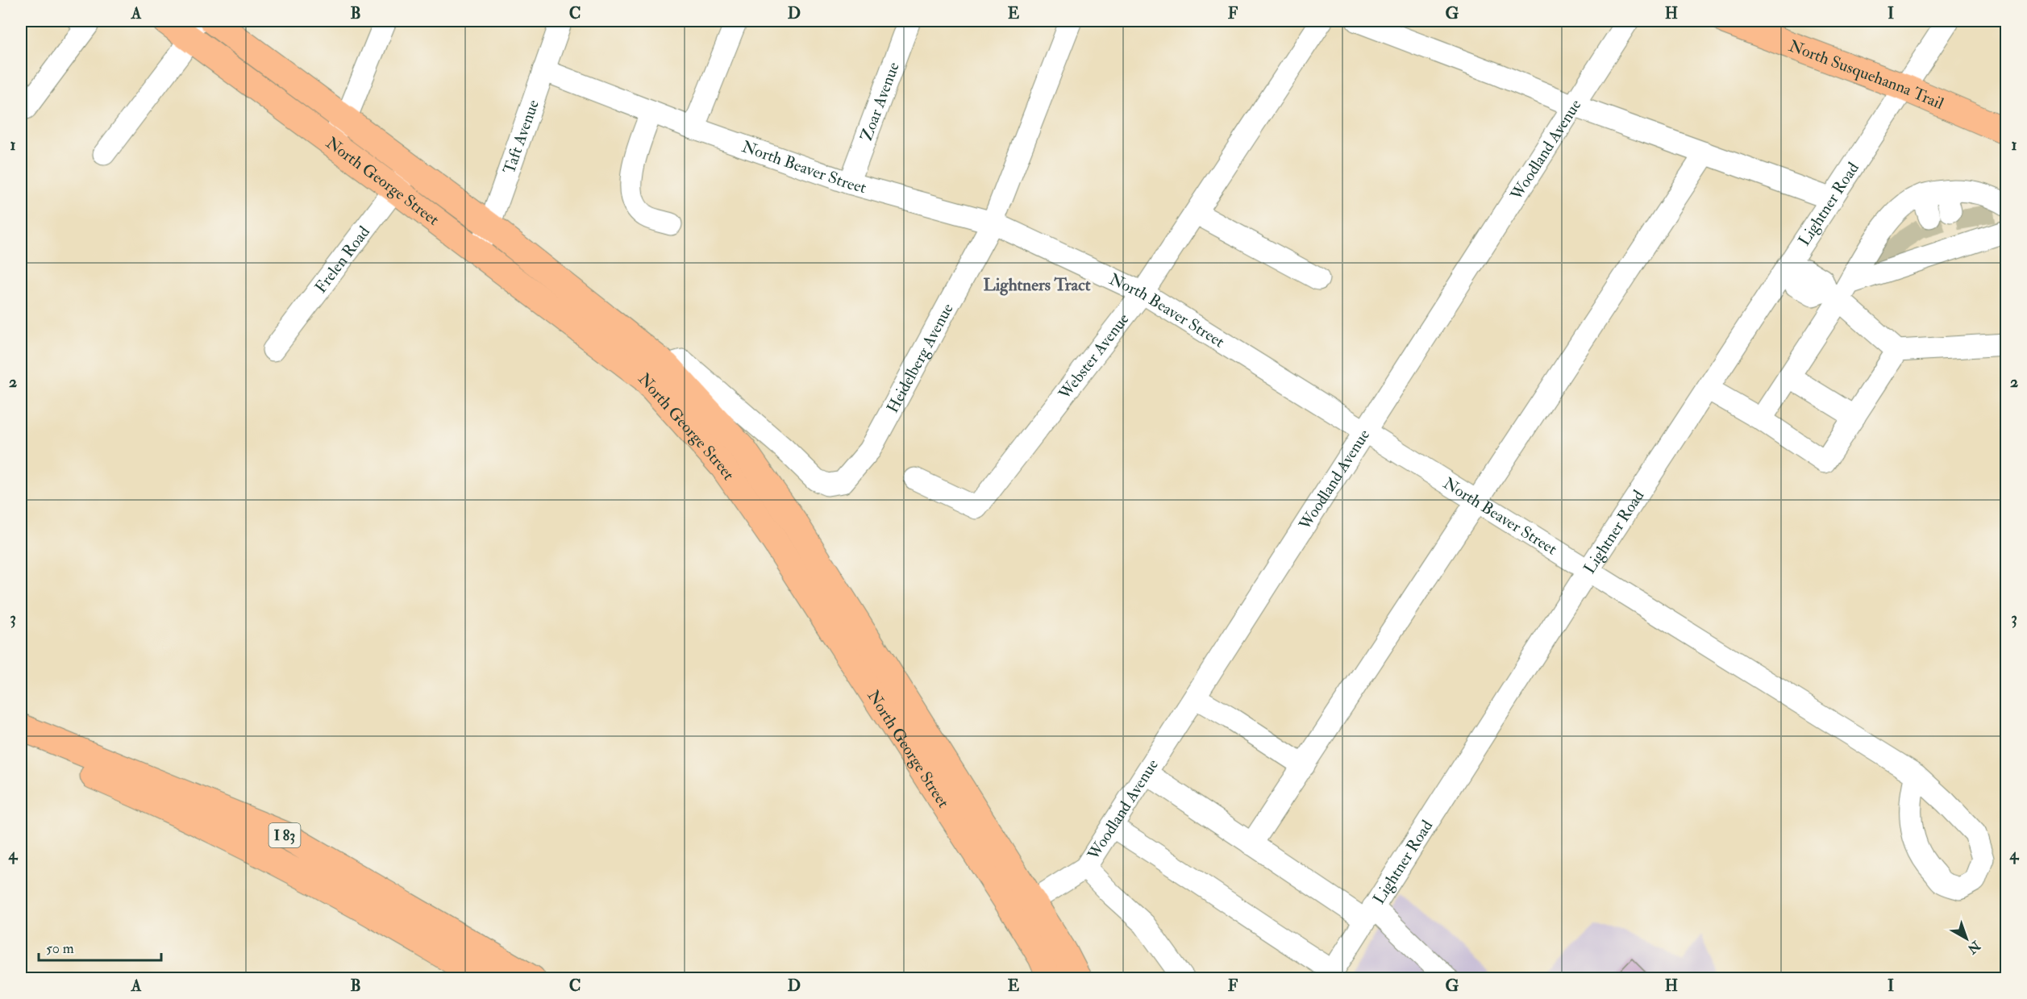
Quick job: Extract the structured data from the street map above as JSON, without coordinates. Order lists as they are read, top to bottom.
{
  "streets": {
    "main road": ["North Susquehanna Trail", "North George Street", "I 83"],
    "street": [
      "Zoar Avenue",
      "Taft Avenue",
      "Woodland Avenue",
      "North Beaver Street",
      "Lightner Road",
      "Frelen Road",
      "Webster Avenue",
      "Heidelberg Avenue"
    ]
  },
  "crossings": [
    ["North Susquehanna Trail", "Lightner Road"],
    ["Zoar Avenue", "North Beaver Street"],
    ["Taft Avenue", "North Beaver Street"],
    ["Taft Avenue", "North George Street"],
    ["Woodland Avenue", "North Beaver Street"],
    ["Woodland Avenue", "North George Street"],
    ["North Beaver Street", "Lightner Road"],
    ["North Beaver Street", "Webster Avenue"],
    ["North Beaver Street", "Heidelberg Avenue"],
    ["North George Street", "Frelen Road"],
    ["North George Street", "Heidelberg Avenue"]
  ],
  "districts": ["Lightners Tract"],
  "scale_bar": "50 m",
  "north": "bottom right",
  "grid": {
    "columns": [
      "A",
      "B",
      "C",
      "D",
      "E",
      "F",
      "G",
      "H",
      "I"
    ],
    "rows": [
      "1",
      "2",
      "3",
      "4"
    ]
  }
}
